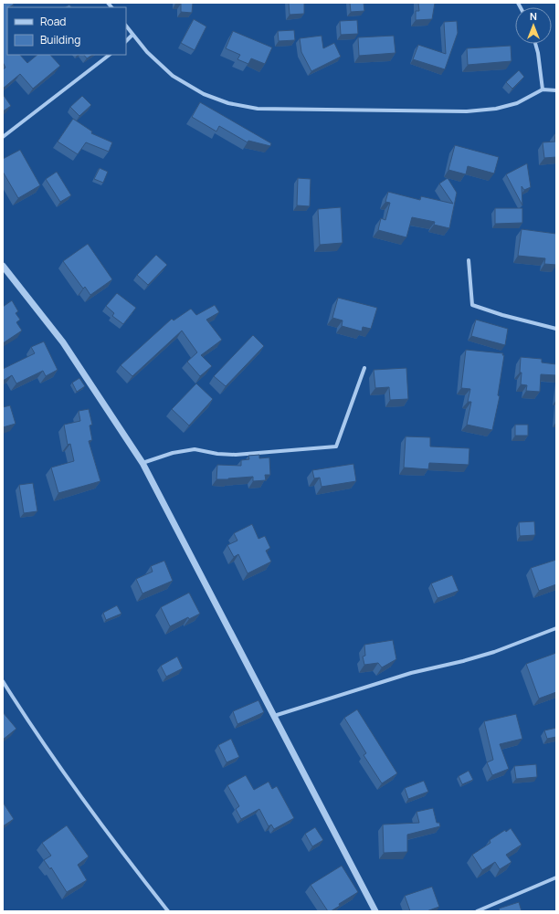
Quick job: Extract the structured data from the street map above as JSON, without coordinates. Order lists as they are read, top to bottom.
{
  "legend": ["Road", "Building"],
  "north": "top"
}
